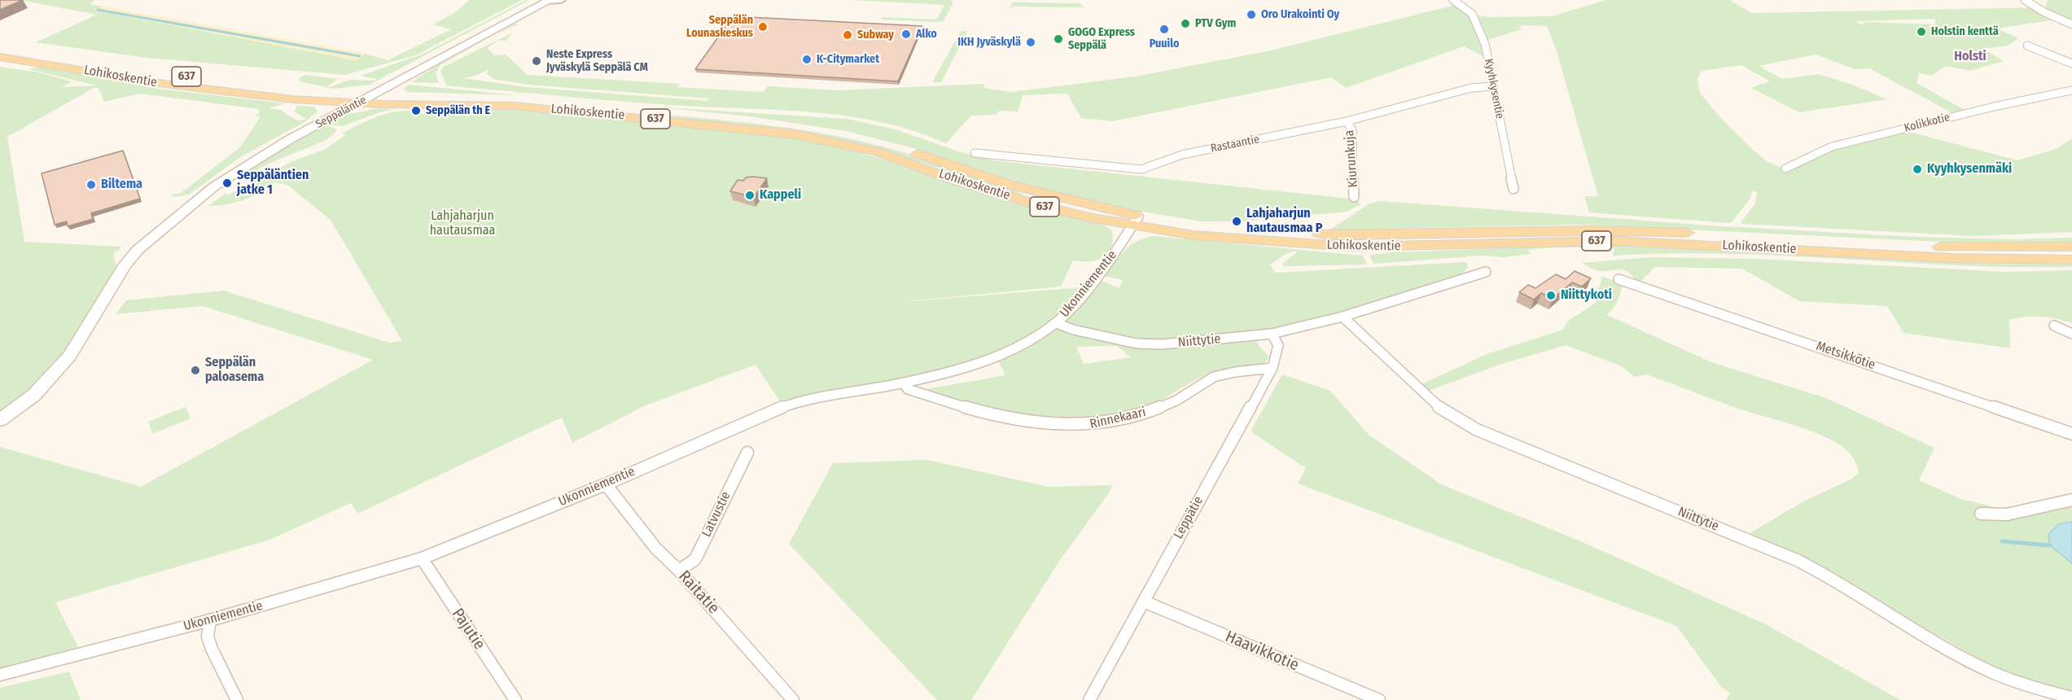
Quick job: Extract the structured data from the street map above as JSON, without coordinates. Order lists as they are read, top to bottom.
{
  "streets": {
    "main road": ["Lohikoskentie", "637", "Seppäläntie"],
    "street": [
      "Kyyhkysentie",
      "Kolikkotie",
      "Rastaantie",
      "Kiurunkuja",
      "Ukonniementie",
      "Niittytie",
      "Metsikkötie",
      "Rinnekaari",
      "Latvustie",
      "Leppätie",
      "Raitatie",
      "Pajutie",
      "Haavikkotie"
    ]
  },
  "crossings": [
    ["Lohikoskentie", "Seppäläntie"],
    ["Lohikoskentie", "Ukonniementie"],
    ["Kyyhkysentie", "Rastaantie"],
    ["Rastaantie", "Kiurunkuja"],
    ["Ukonniementie", "Niittytie"],
    ["Ukonniementie", "Rinnekaari"],
    ["Ukonniementie", "Raitatie"],
    ["Ukonniementie", "Pajutie"],
    ["Niittytie", "Leppätie"],
    ["Rinnekaari", "Leppätie"],
    ["Latvustie", "Raitatie"],
    ["Leppätie", "Haavikkotie"]
  ],
  "districts": ["Holsti"],
  "parks": ["Lahjaharjun hautausmaa"],
  "places": [
    "Oro Urakointi Oy",
    "PTV Gym",
    "Seppälän Lounaskeskus",
    "Puuilo",
    "Holstin kenttä",
    "Alko",
    "Subway",
    "GOGO Express Seppälä",
    "IKH Jyväskylä",
    "K-Citymarket",
    "Neste Express Jyväskylä Seppälä CM",
    "Seppälän th E",
    "Kyyhkysenmäki",
    "Seppäläntien jatke 1",
    "Biltema",
    "Kappeli",
    "Lahjaharjun hautausmaa P",
    "Niittykoti",
    "Seppälän paloasema"
  ]
}
